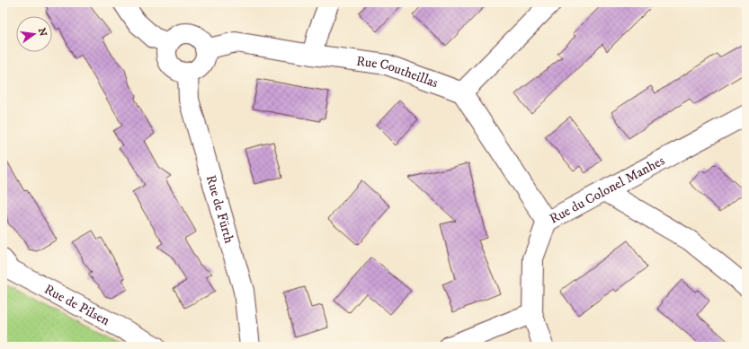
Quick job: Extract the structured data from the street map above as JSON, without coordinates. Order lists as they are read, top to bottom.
{
  "streets": {
    "street": [
      "Rue Coutheillas",
      "Rue du Colonel Manhes",
      "Rue de Fürth",
      "Rue de Pilsen"
    ]
  },
  "crossings": [
    ["Rue Coutheillas", "Rue du Colonel Manhes"],
    ["Rue Coutheillas", "Rue de Fürth"]
  ],
  "north": "right"
}
